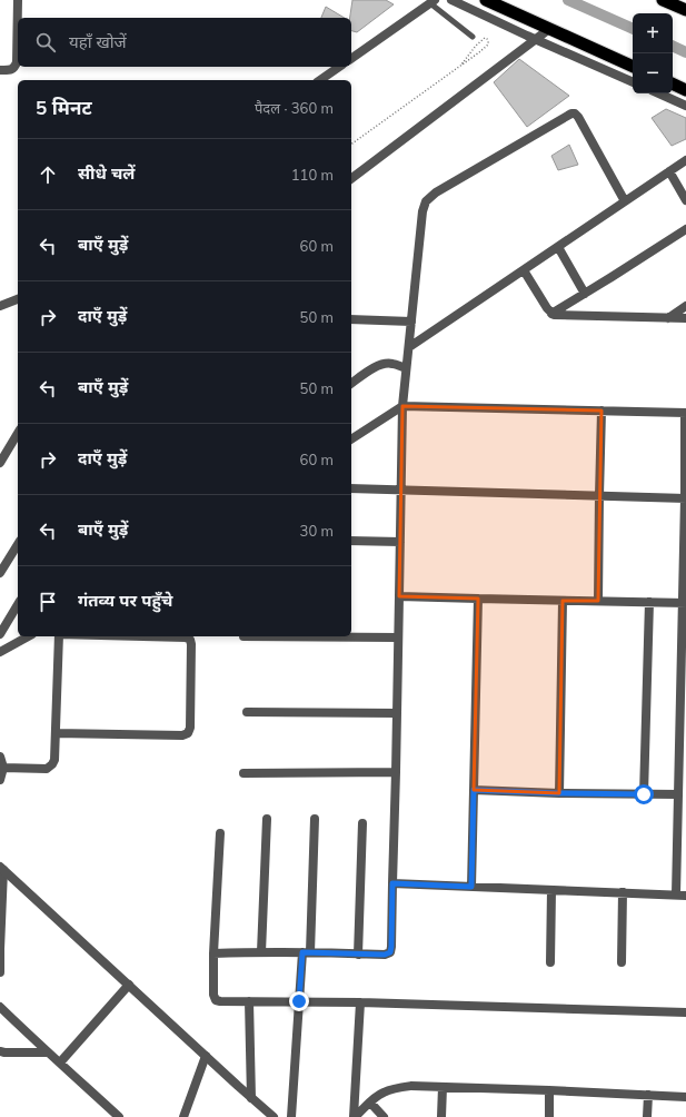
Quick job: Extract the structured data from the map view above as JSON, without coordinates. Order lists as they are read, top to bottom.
{
  "page": {
    "map_buttons": ["+", "−"],
    "search": "यहाँ खोजें",
    "heading": ["5 मिनट", "पैदल · 360 m"],
    "list": [
      ["सीधे चलें", "110 m"],
      ["बाएँ मुड़ें", "60 m"],
      ["दाएँ मुड़ें", "50 m"],
      ["बाएँ मुड़ें", "50 m"],
      ["दाएँ मुड़ें", "60 m"],
      ["बाएँ मुड़ें", "30 m"],
      "गंतव्य पर पहुँचे"
    ]
  }
}
